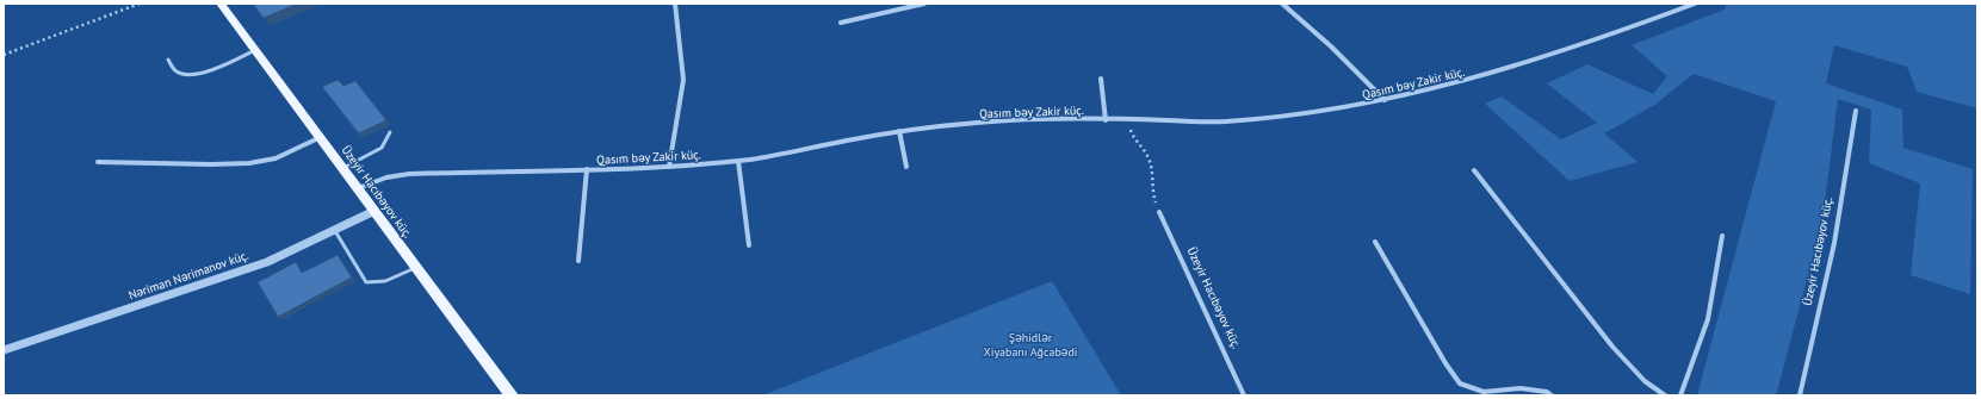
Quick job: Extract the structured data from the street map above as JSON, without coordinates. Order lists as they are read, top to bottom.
{
  "streets": {
    "main road": ["Üzeyir Hacıbəyov küç."],
    "street": ["Qasım bəy Zakir küç.", "Nəriman Nərimanov küç."]
  },
  "crossings": [
    ["Qasım bəy Zakir küç.", "Üzeyir Hacıbəyov küç."],
    ["Üzeyir Hacıbəyov küç.", "Nəriman Nərimanov küç."]
  ],
  "parks": ["Şəhidlər Xiyabanı Ağcabədi"]
}
